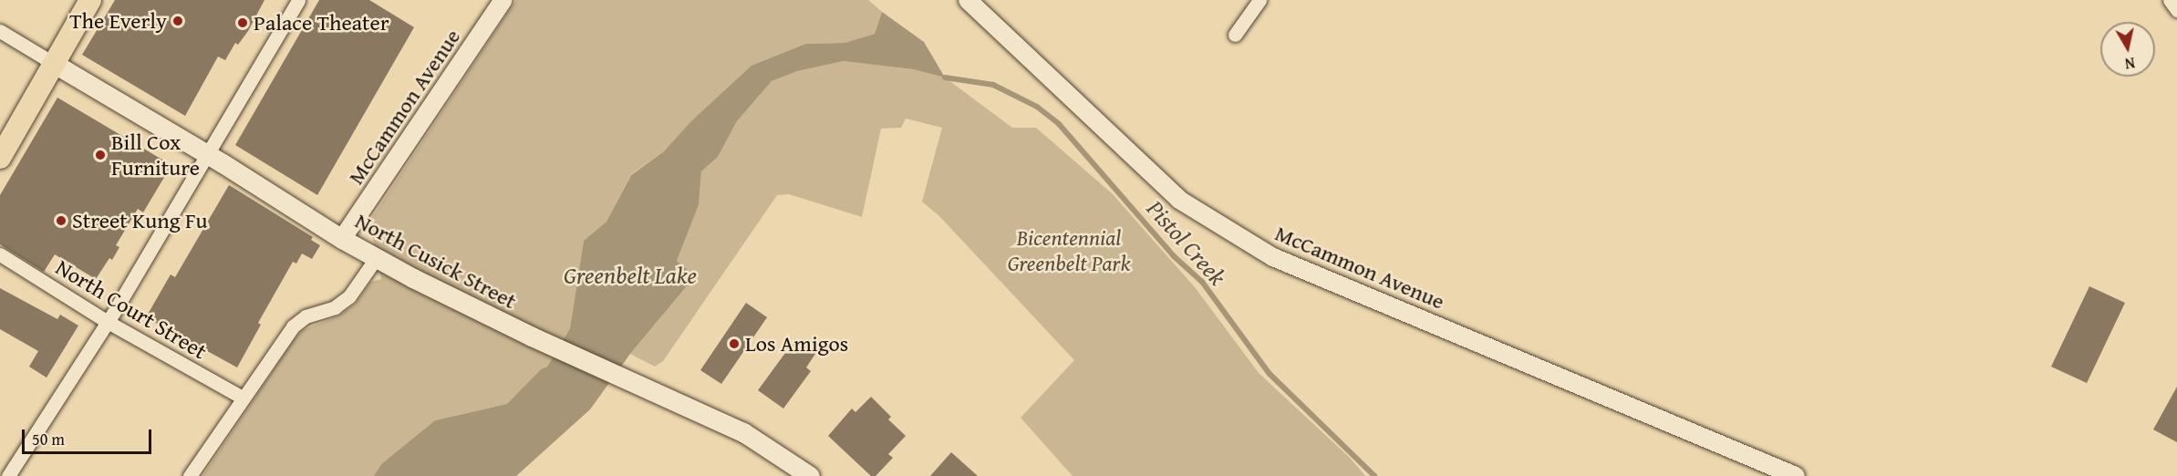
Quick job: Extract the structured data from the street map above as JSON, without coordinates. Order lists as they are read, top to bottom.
{
  "streets": {
    "main road": ["North Cusick Street"],
    "street": ["McCammon Avenue", "North Court Street"]
  },
  "crossings": [
    ["McCammon Avenue", "North Cusick Street"]
  ],
  "water": ["Pistol Creek", "Greenbelt Lake"],
  "parks": ["Bicentennial Greenbelt Park"],
  "places": [
    "The Everly",
    "Palace Theater",
    "Bill Cox Furniture",
    "Street Kung Fu",
    "Los Amigos"
  ],
  "scale_bar": "50 m",
  "north": "bottom"
}
